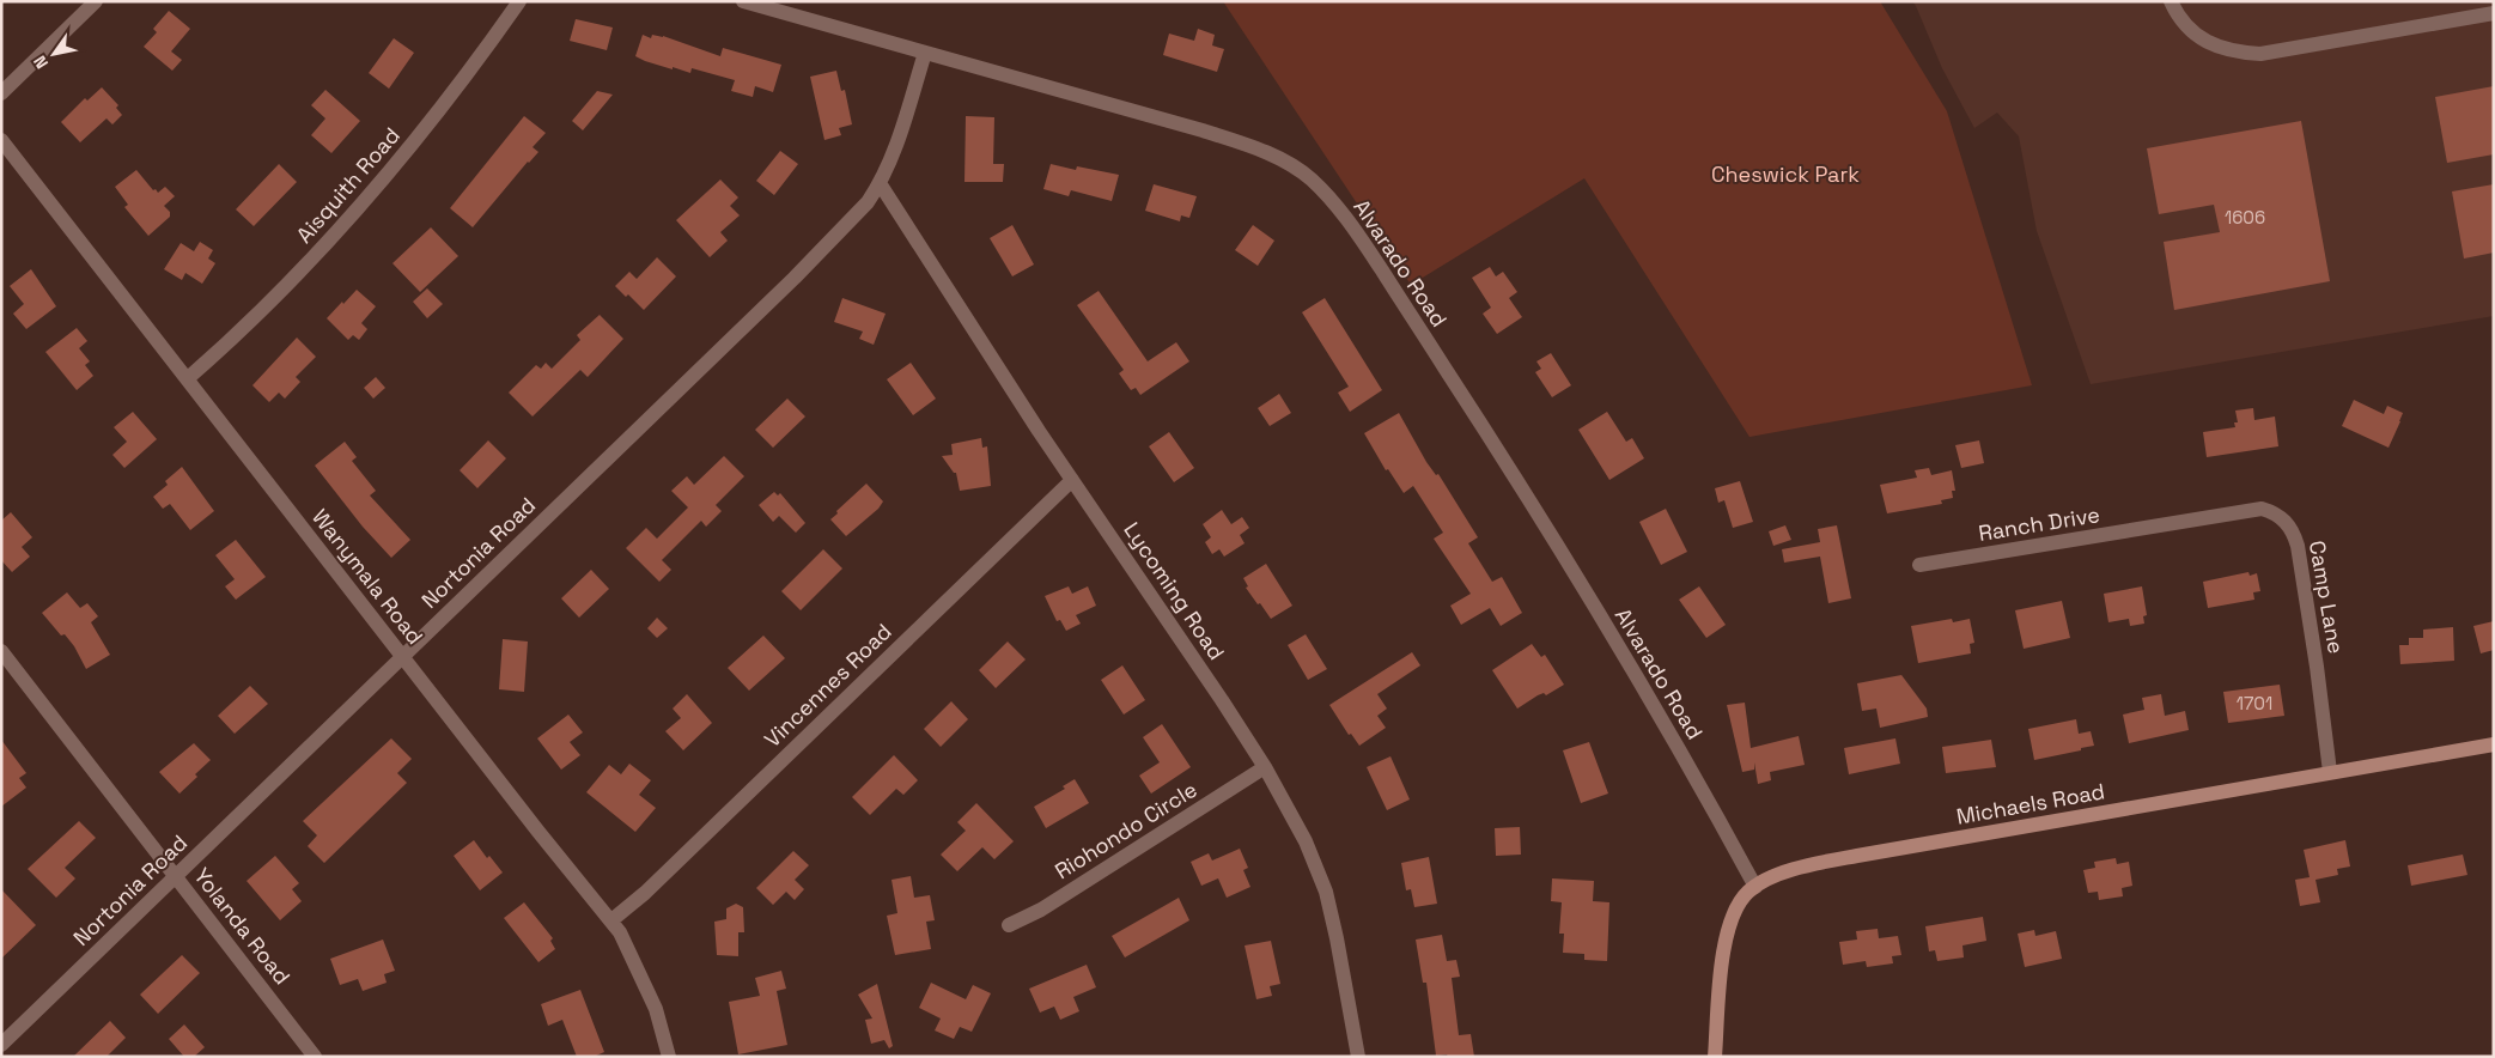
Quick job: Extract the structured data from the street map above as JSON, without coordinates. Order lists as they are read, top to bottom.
{
  "streets": {
    "street": [
      "Aisquith Road",
      "Alvarado Road",
      "Ranch Drive",
      "Nortonia Road",
      "Wanymala Road",
      "Lycoming Road",
      "Camp Lane",
      "Vincennes Road",
      "Michaels Road",
      "Riohondo Circle",
      "Yolanda Road"
    ]
  },
  "crossings": [
    ["Aisquith Road", "Wanymala Road"],
    ["Alvarado Road", "Nortonia Road"],
    ["Alvarado Road", "Michaels Road"],
    ["Ranch Drive", "Camp Lane"],
    ["Nortonia Road", "Wanymala Road"],
    ["Nortonia Road", "Lycoming Road"],
    ["Nortonia Road", "Yolanda Road"],
    ["Wanymala Road", "Vincennes Road"],
    ["Lycoming Road", "Vincennes Road"],
    ["Lycoming Road", "Riohondo Circle"],
    ["Camp Lane", "Michaels Road"]
  ],
  "parks": ["Cheswick Park"],
  "house_numbers": ["1606", "1701"],
  "north": "bottom left"
}
